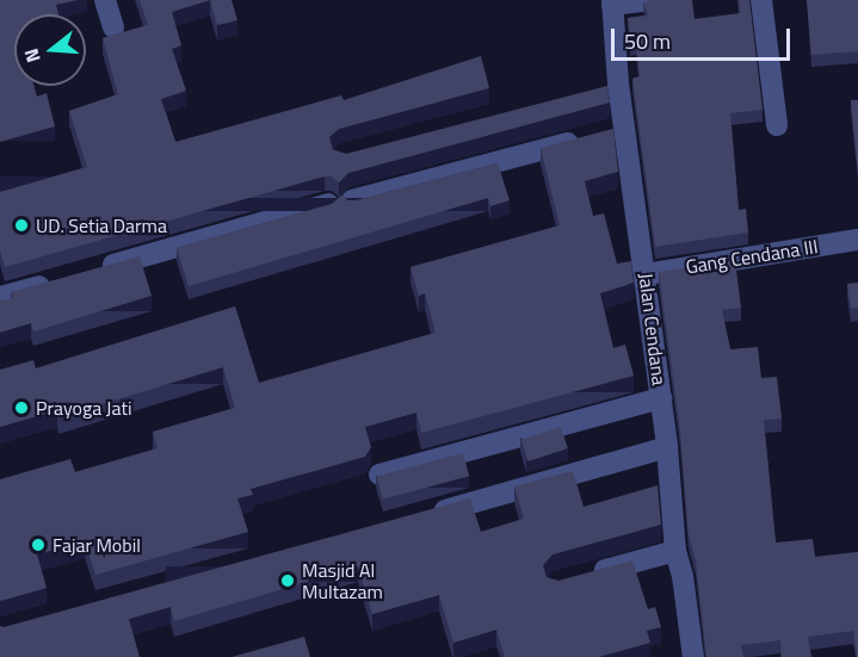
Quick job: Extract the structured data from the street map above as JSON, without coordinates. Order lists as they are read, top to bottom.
{
  "streets": {
    "street": ["Gang Cendana III", "Jalan Cendana"]
  },
  "crossings": [
    ["Gang Cendana III", "Jalan Cendana"]
  ],
  "places": [
    "UD. Setia Darma",
    "Prayoga Jati",
    "Fajar Mobil",
    "Masjid Al Multazam"
  ],
  "scale_bar": "50 m",
  "north": "left"
}
